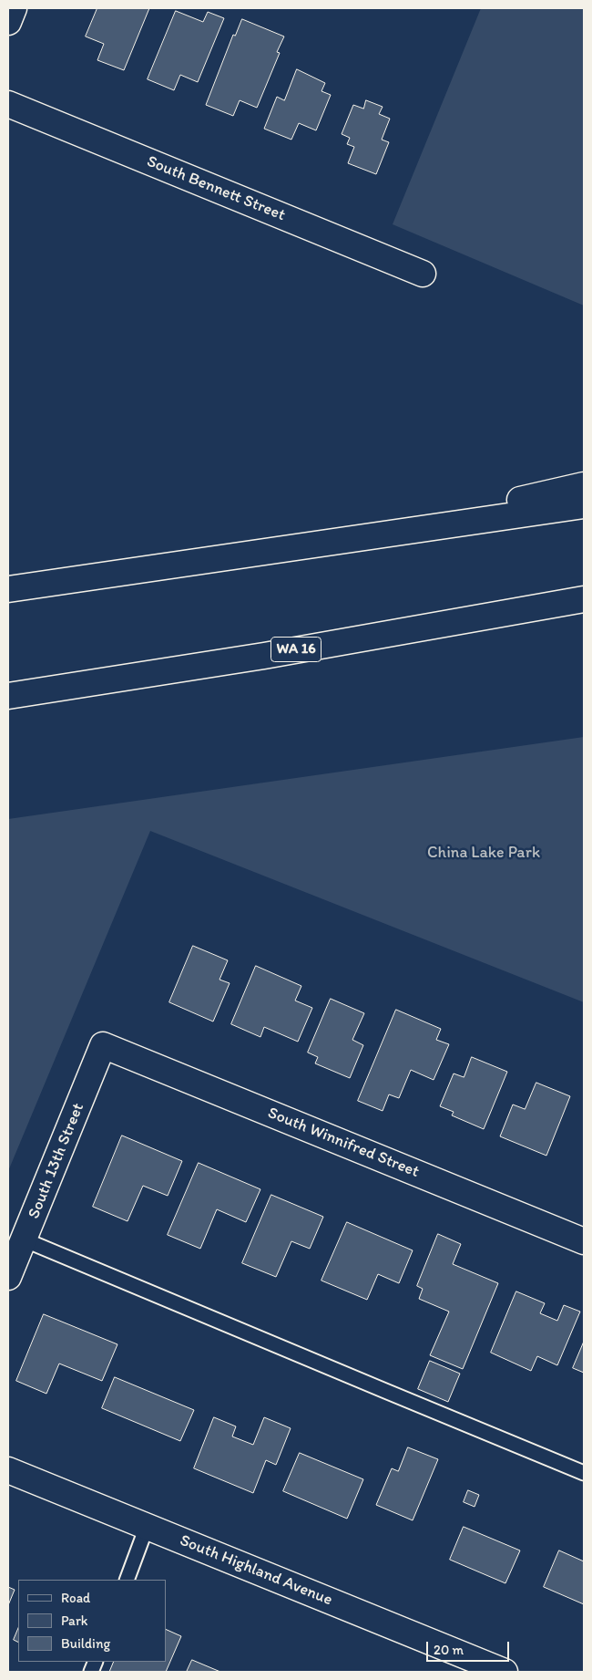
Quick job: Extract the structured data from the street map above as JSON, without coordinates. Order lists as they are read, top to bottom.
{
  "streets": {
    "main road": [
      "South Bennett Street",
      "WA 16",
      "South Winnifred Street",
      "South 13th Street",
      "South Highland Avenue"
    ]
  },
  "crossings": [
    ["South Winnifred Street", "South 13th Street"]
  ],
  "parks": ["China Lake Park"],
  "legend": ["Road", "Park", "Building"],
  "scale_bar": "20 m"
}
